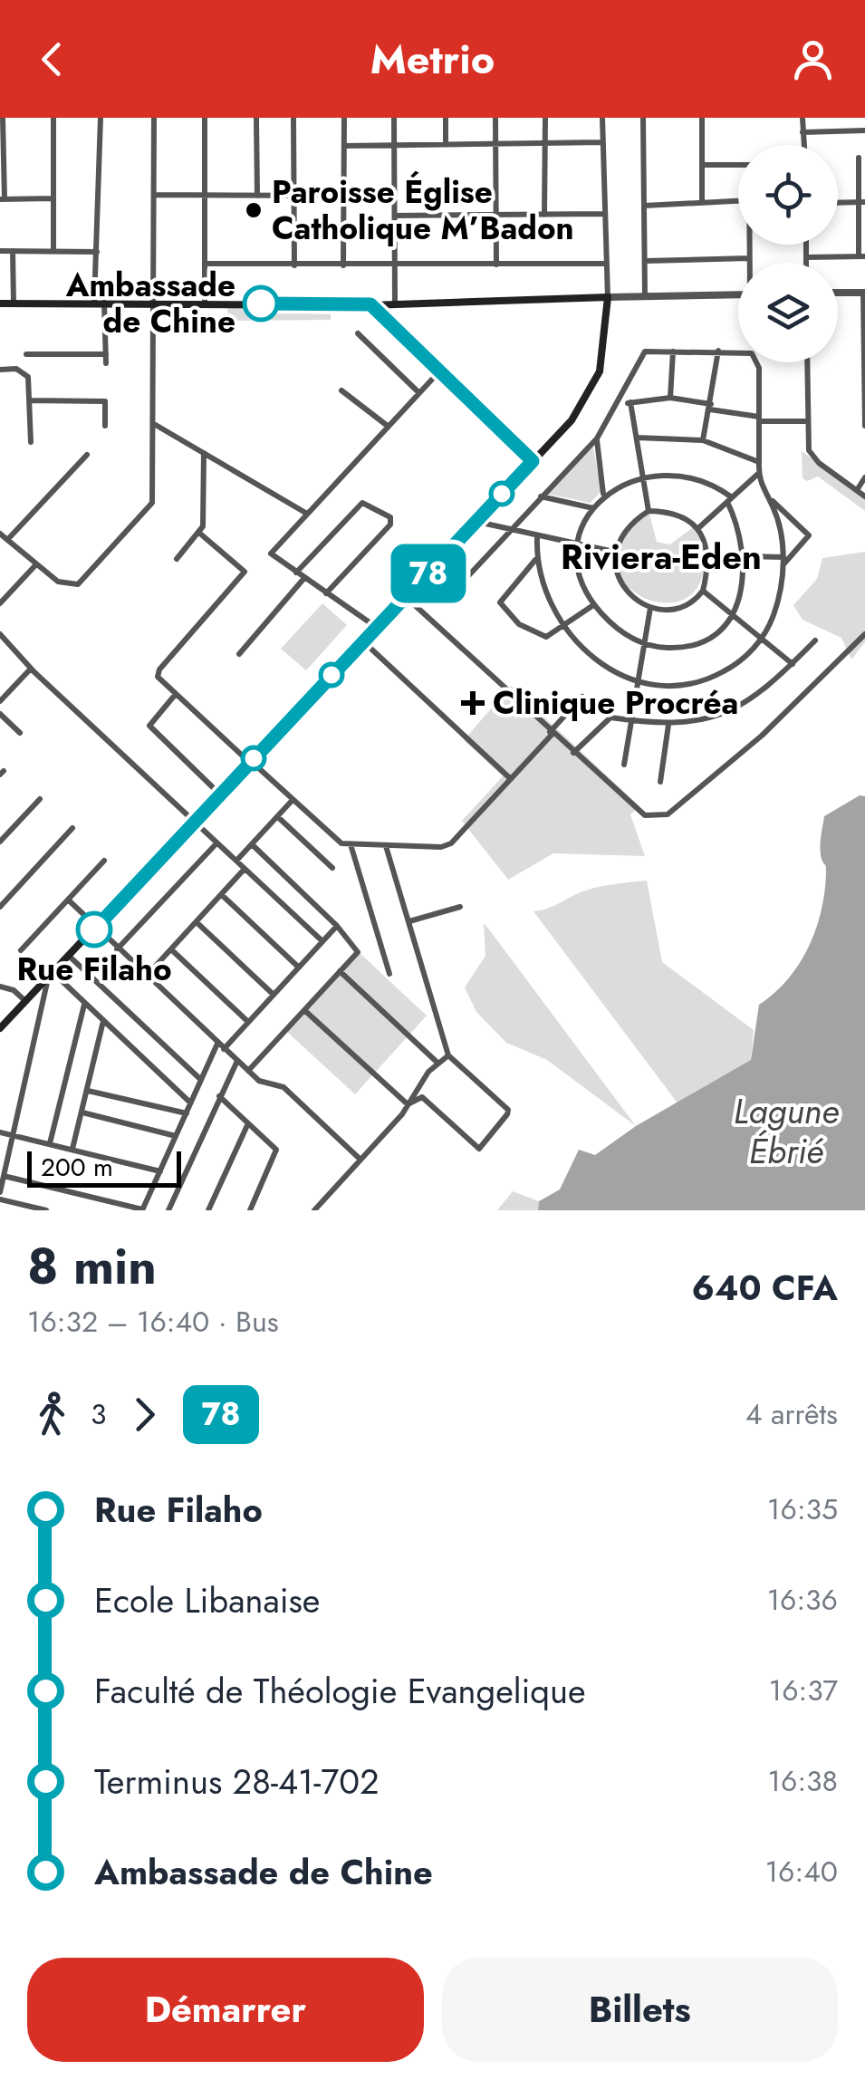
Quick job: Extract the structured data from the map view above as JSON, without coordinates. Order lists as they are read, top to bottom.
{
  "districts": ["Riviera-Eden"],
  "water": ["Lagune Ébrié"],
  "places": {
    "other": ["Paroisse Église Catholique M’Badon", "Ambassade de Chine", "Rue Filaho"],
    "health": ["Clinique Procréa"]
  },
  "lines": ["bus line 78"],
  "scale_bar": "200 m",
  "page": {
    "header": "Metrio",
    "on_map": "78",
    "scale": "200 m",
    "heading": ["8 min", "16:32 – 16:40 · Bus", "640 CFA"],
    "legs": ["3", "78", "4 arrêts"],
    "list": [
      {
        "name": "Rue Filaho",
        "value": "16:35"
      },
      {
        "name": "Ecole Libanaise",
        "value": "16:36"
      },
      {
        "name": "Faculté de Théologie Evangelique",
        "value": "16:37"
      },
      {
        "name": "Terminus 28-41-702",
        "value": "16:38"
      },
      {
        "name": "Ambassade de Chine",
        "value": "16:40"
      }
    ],
    "buttons": ["Démarrer", "Billets"]
  }
}
